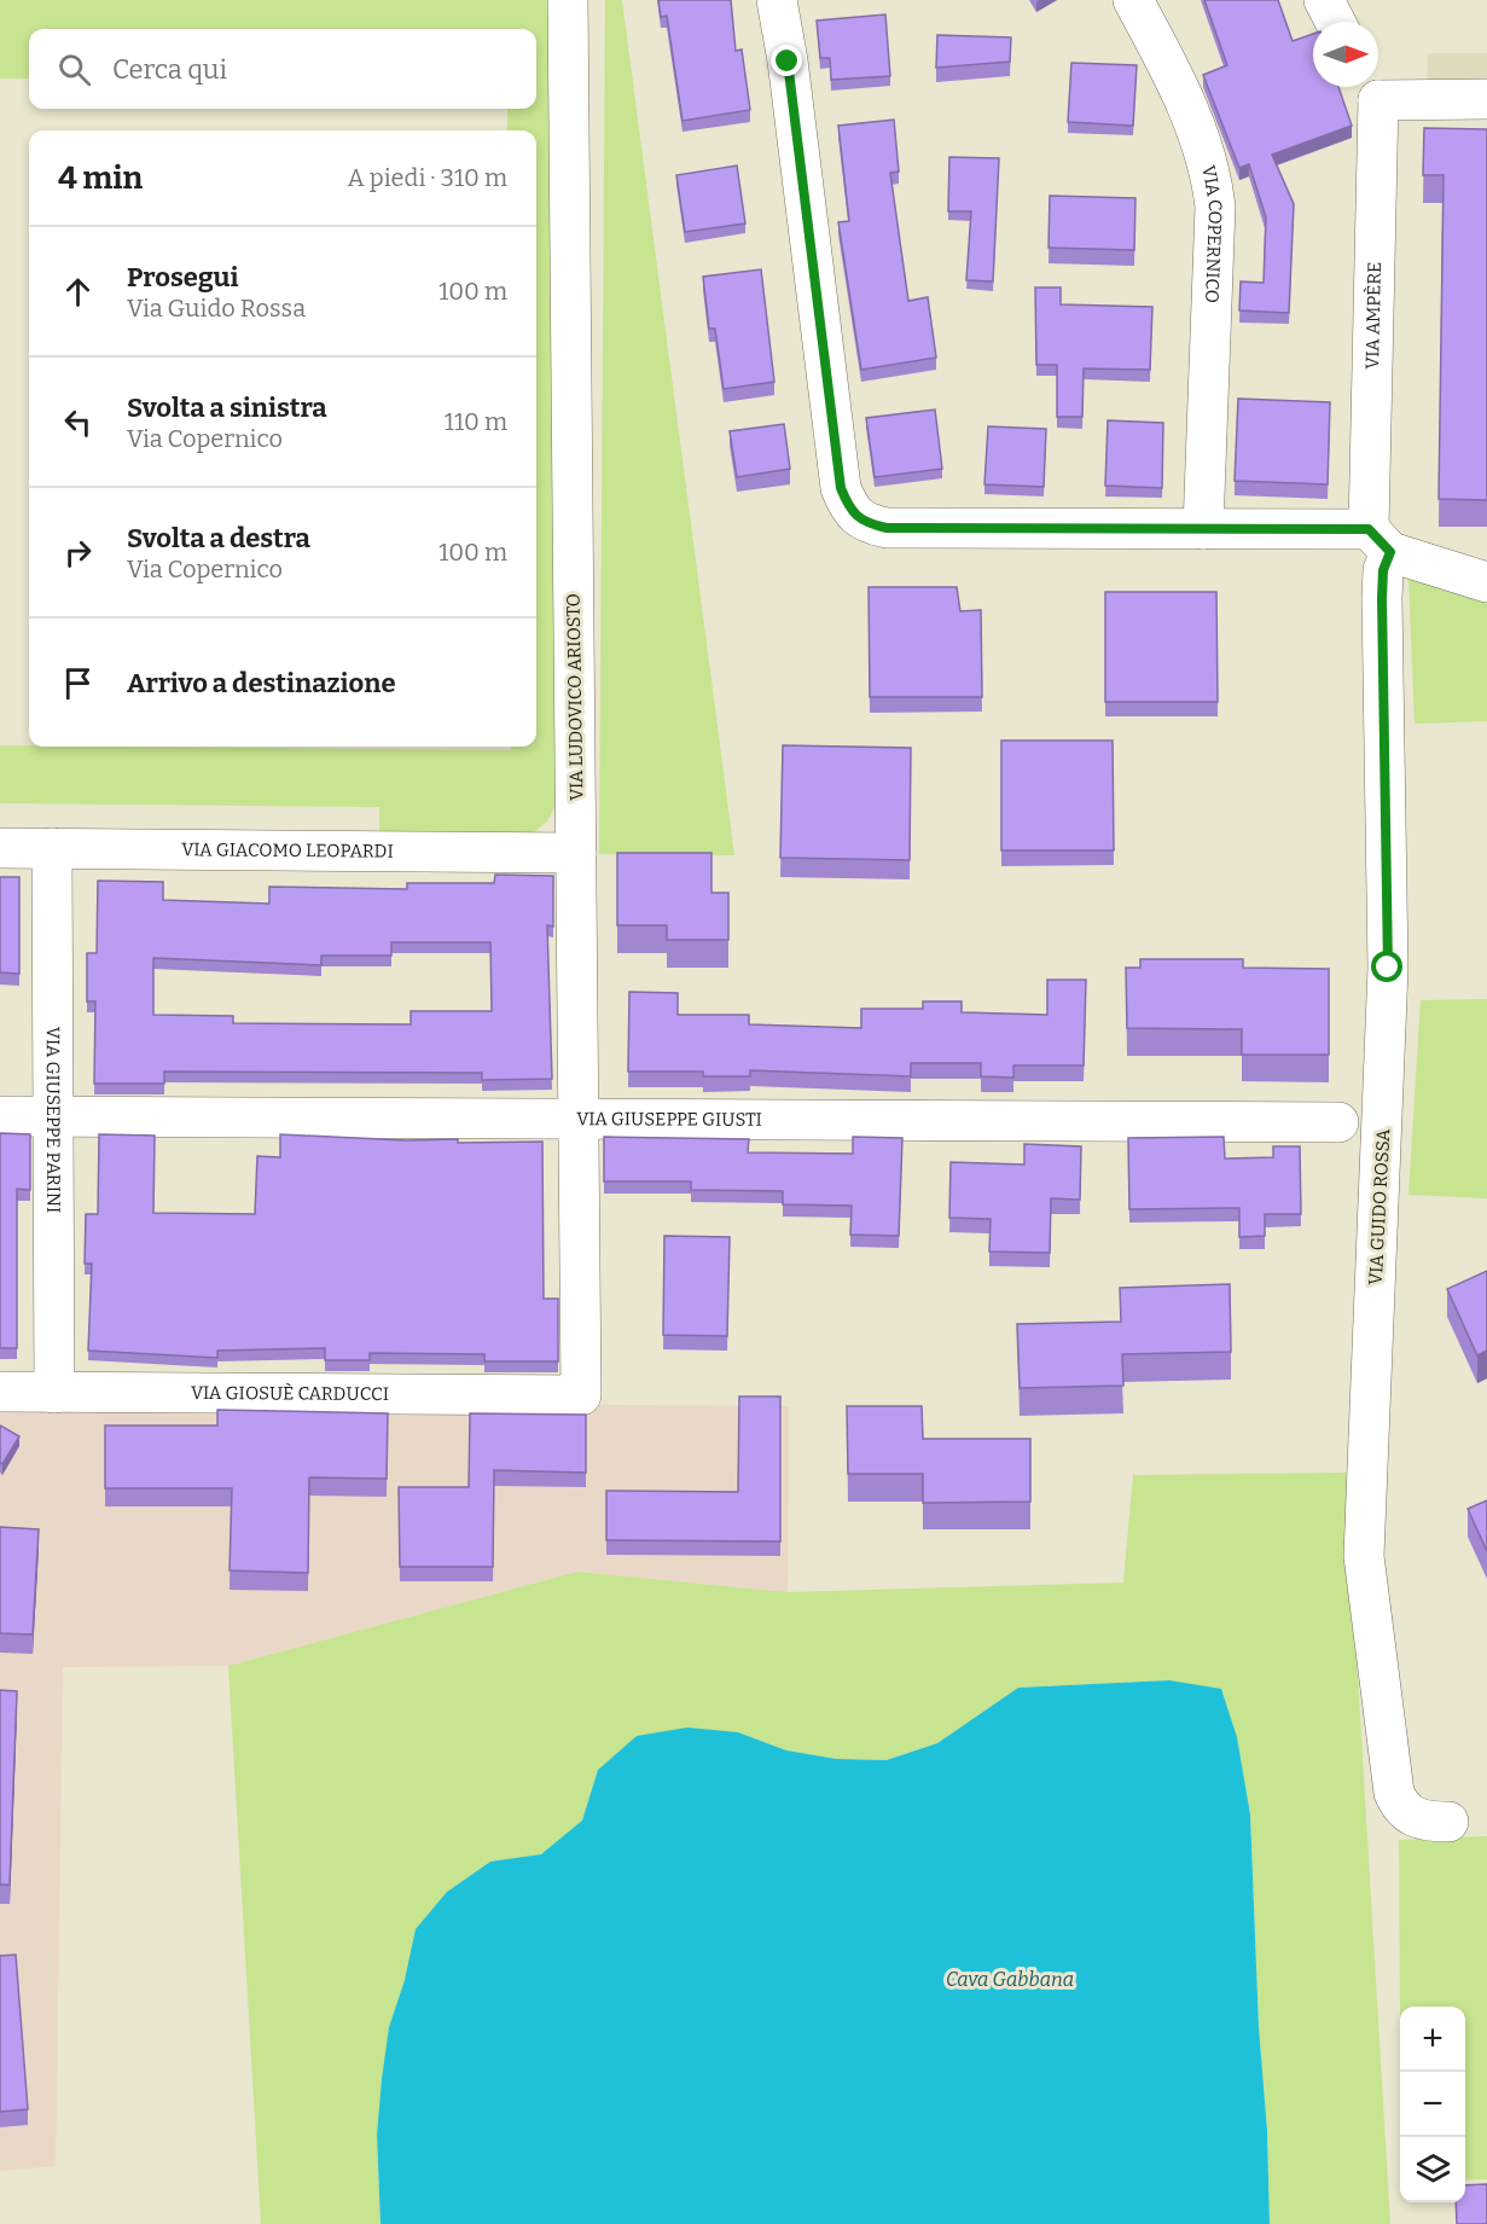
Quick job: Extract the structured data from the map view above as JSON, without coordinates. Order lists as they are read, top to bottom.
{
  "streets": {
    "street": [
      "VIA COPERNICO",
      "VIA AMPÈRE",
      "VIA LUDOVICO ARIOSTO",
      "VIA GIACOMO LEOPARDI",
      "VIA GIUSEPPE PARINI",
      "VIA GIUSEPPE GIUSTI",
      "VIA GUIDO ROSSA",
      "VIA GIOSUÈ CARDUCCI"
    ]
  },
  "crossings": [
    ["VIA AMPÈRE", "VIA GUIDO ROSSA"],
    ["VIA LUDOVICO ARIOSTO", "VIA GIACOMO LEOPARDI"],
    ["VIA LUDOVICO ARIOSTO", "VIA GIUSEPPE GIUSTI"],
    ["VIA LUDOVICO ARIOSTO", "VIA GIOSUÈ CARDUCCI"],
    ["VIA GIACOMO LEOPARDI", "VIA GIUSEPPE PARINI"],
    ["VIA GIUSEPPE PARINI", "VIA GIUSEPPE GIUSTI"],
    ["VIA GIUSEPPE PARINI", "VIA GIOSUÈ CARDUCCI"]
  ],
  "water": ["Cava Gabbana"],
  "north": "right",
  "page": {
    "search": "Cerca qui",
    "heading": ["4 min", "A piedi · 310 m"],
    "list": [
      ["Prosegui", "Via Guido Rossa", "100 m"],
      ["Svolta a sinistra", "Via Copernico", "110 m"],
      ["Svolta a destra", "Via Copernico", "100 m"],
      "Arrivo a destinazione"
    ],
    "map_buttons": ["+", "−"]
  }
}
